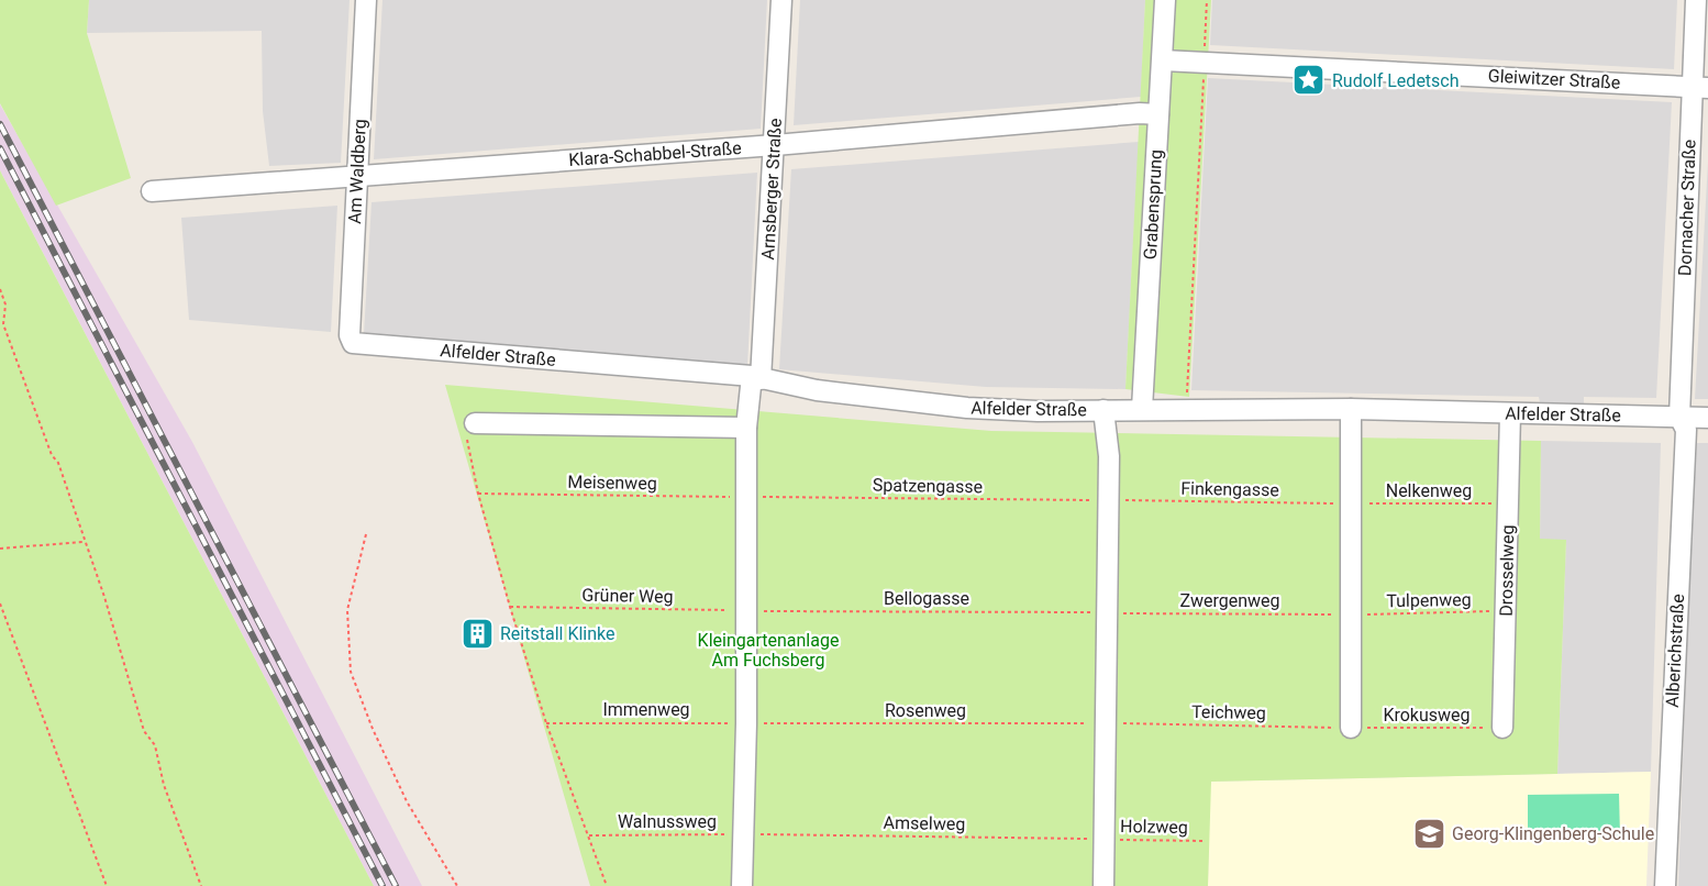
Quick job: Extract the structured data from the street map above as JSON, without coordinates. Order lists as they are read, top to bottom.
{
  "streets": {
    "street": [
      "Gleiwitzer Straße",
      "Klara-Schabbel-Straße",
      "Am Waldberg",
      "Arnsberger Straße",
      "Grabensprung",
      "Dornacher Straße",
      "Alfelder Straße",
      "Drosselweg",
      "Alberichstraße"
    ],
    "path": [
      "Meisenweg",
      "Spatzengasse",
      "Finkengasse",
      "Nelkenweg",
      "Grüner Weg",
      "Bellogasse",
      "Zwergenweg",
      "Tulpenweg",
      "Immenweg",
      "Rosenweg",
      "Teichweg",
      "Krokusweg",
      "Walnussweg",
      "Amselweg",
      "Holzweg"
    ]
  },
  "crossings": [
    ["Gleiwitzer Straße", "Grabensprung"],
    ["Gleiwitzer Straße", "Dornacher Straße"],
    ["Klara-Schabbel-Straße", "Am Waldberg"],
    ["Klara-Schabbel-Straße", "Arnsberger Straße"],
    ["Klara-Schabbel-Straße", "Grabensprung"],
    ["Am Waldberg", "Alfelder Straße"],
    ["Arnsberger Straße", "Alfelder Straße"],
    ["Arnsberger Straße", "Meisenweg"],
    ["Arnsberger Straße", "Spatzengasse"],
    ["Arnsberger Straße", "Grüner Weg"],
    ["Arnsberger Straße", "Bellogasse"],
    ["Arnsberger Straße", "Immenweg"],
    ["Arnsberger Straße", "Rosenweg"],
    ["Arnsberger Straße", "Walnussweg"],
    ["Arnsberger Straße", "Amselweg"],
    ["Grabensprung", "Alfelder Straße"],
    ["Dornacher Straße", "Alfelder Straße"],
    ["Dornacher Straße", "Alberichstraße"],
    ["Alfelder Straße", "Drosselweg"],
    ["Alfelder Straße", "Alberichstraße"],
    ["Meisenweg", "Spatzengasse"],
    ["Spatzengasse", "Finkengasse"],
    ["Finkengasse", "Nelkenweg"],
    ["Nelkenweg", "Drosselweg"],
    ["Drosselweg", "Tulpenweg"],
    ["Drosselweg", "Krokusweg"],
    ["Grüner Weg", "Bellogasse"],
    ["Bellogasse", "Zwergenweg"],
    ["Zwergenweg", "Tulpenweg"],
    ["Immenweg", "Rosenweg"],
    ["Rosenweg", "Teichweg"],
    ["Teichweg", "Krokusweg"],
    ["Walnussweg", "Amselweg"],
    ["Amselweg", "Holzweg"]
  ],
  "parks": ["Kleingartenanlage Am Fuchsberg"],
  "places": {
    "place": ["Rudolf Ledetsch"],
    "building": ["Reitstall Klinke"],
    "school or university": ["Georg-Klingenberg-Schule"]
  }
}
